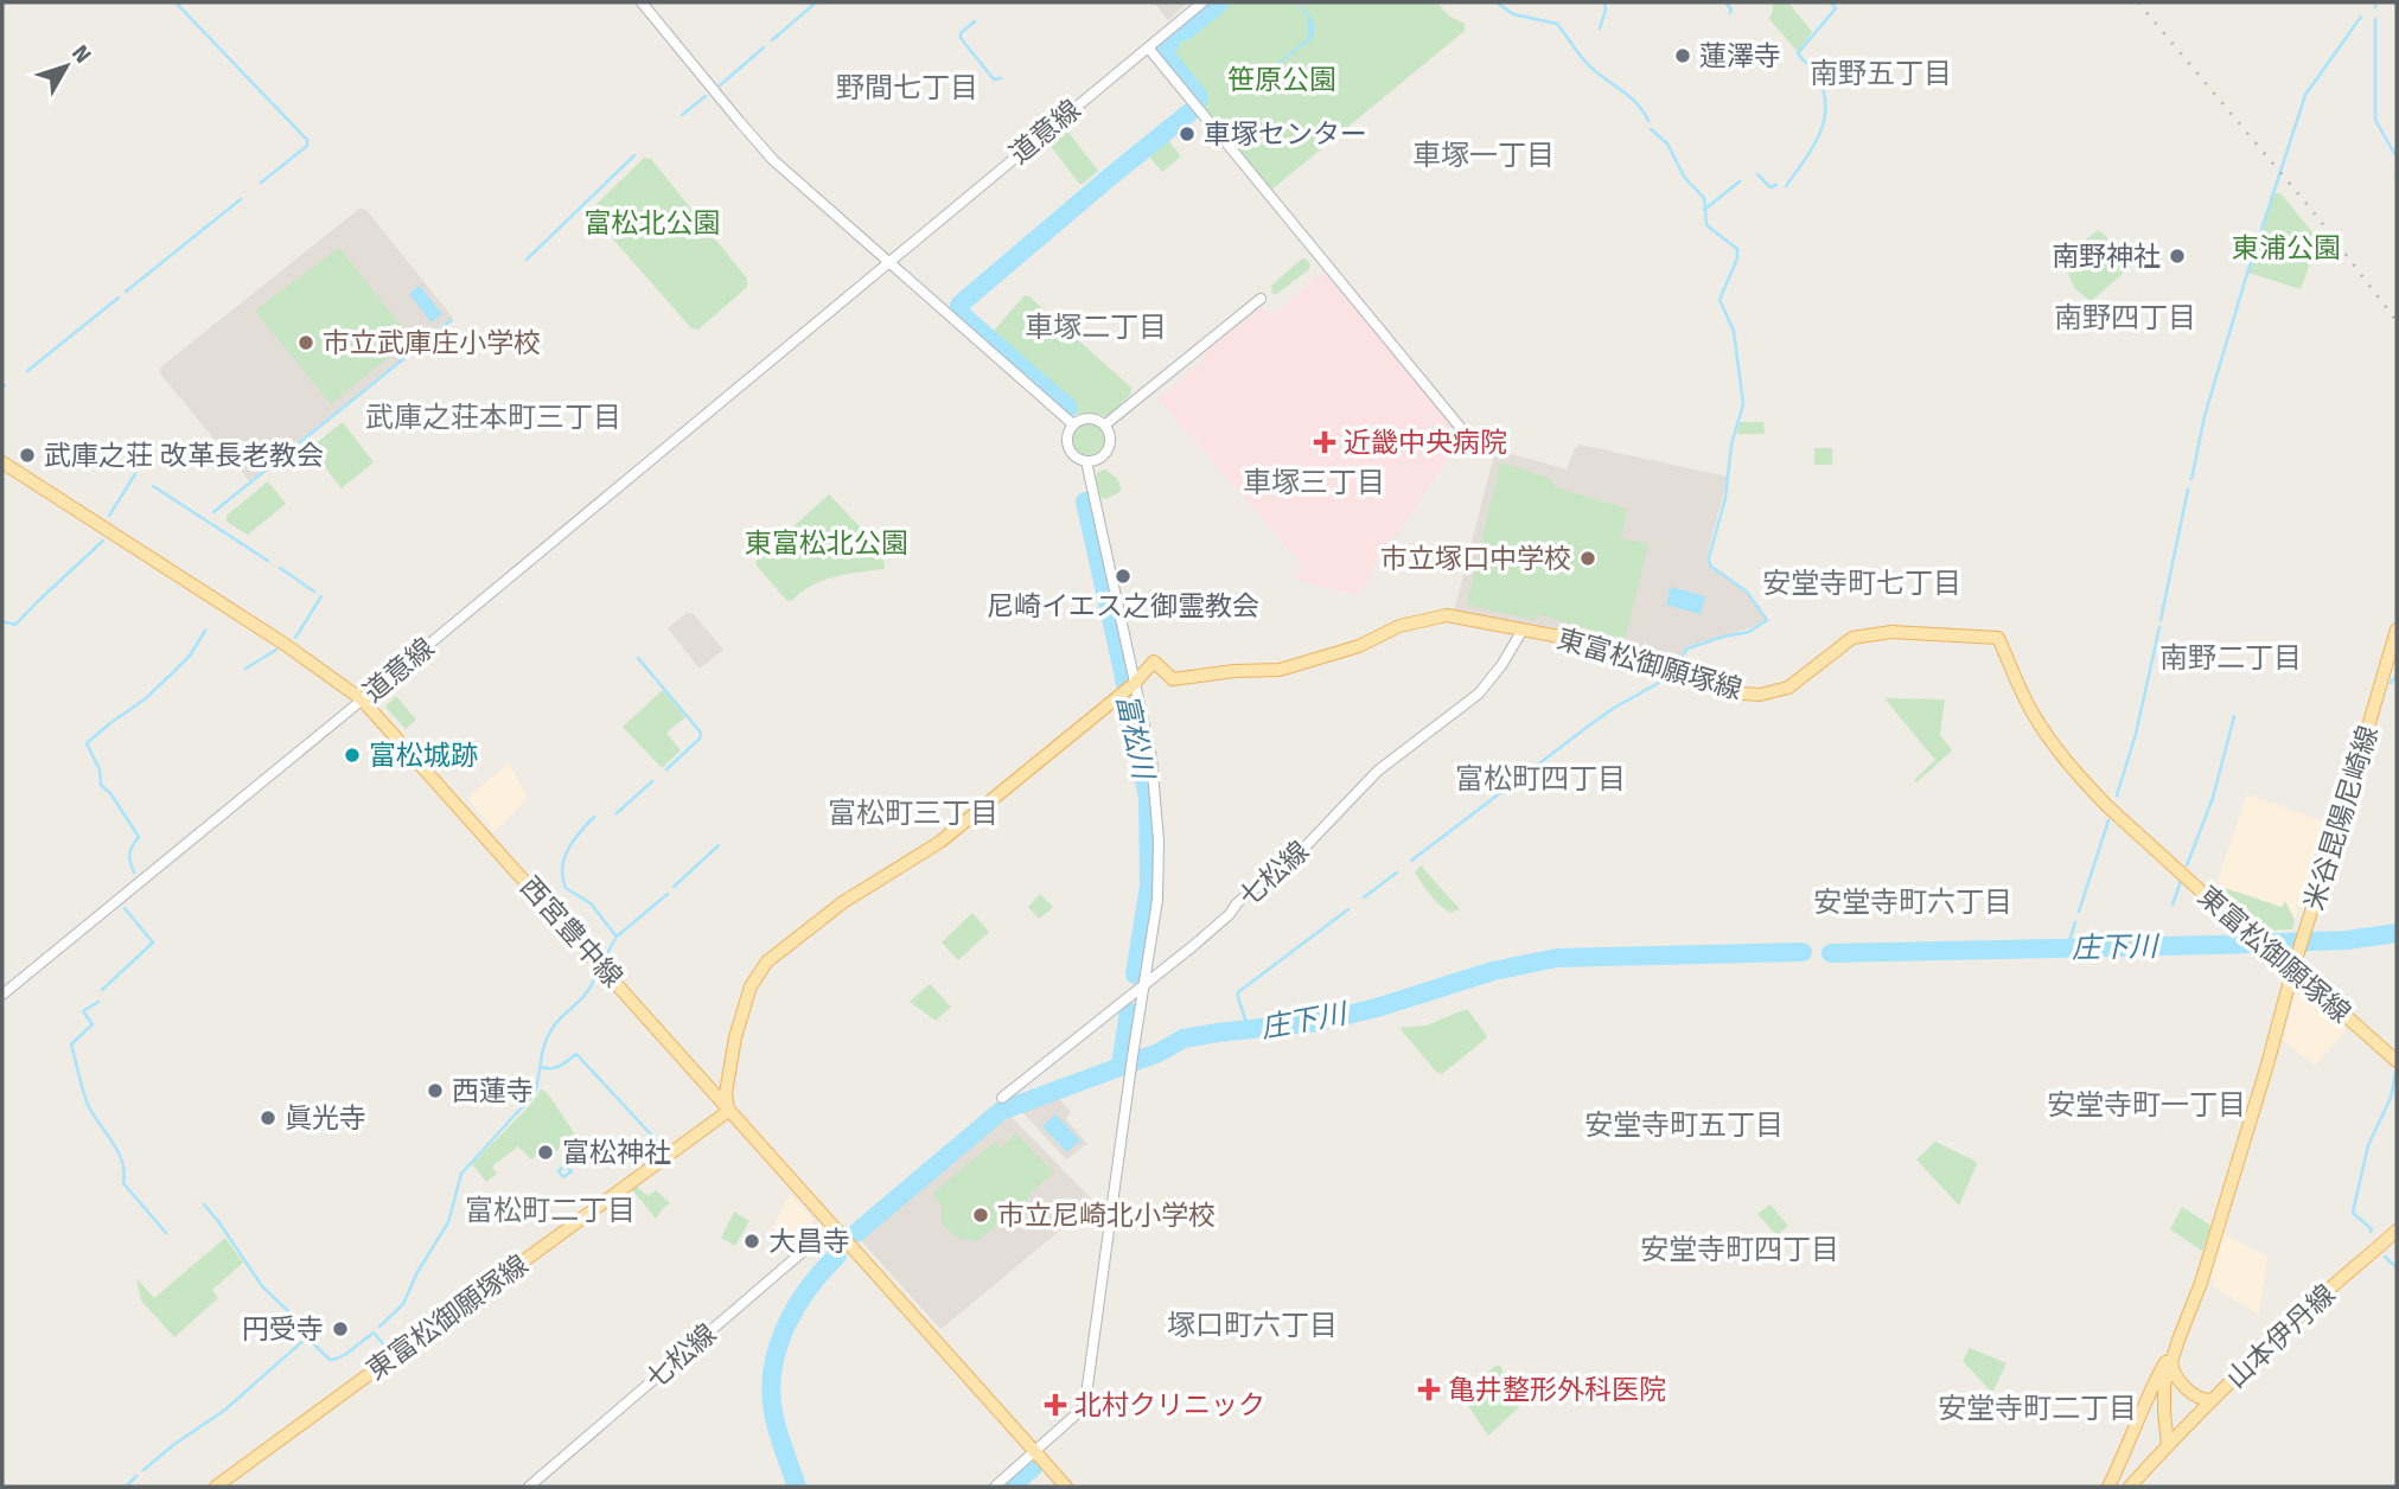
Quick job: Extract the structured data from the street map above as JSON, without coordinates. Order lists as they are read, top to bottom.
{
  "streets": {
    "main road": [
      "東富松御願塚線",
      "米谷昆陽尼崎線",
      "西宮豊中線",
      "山本伊丹線"
    ],
    "street": ["道意線", "七松線"]
  },
  "crossings": [
    ["道意線", "西宮豊中線"],
    ["東富松御願塚線", "米谷昆陽尼崎線"],
    ["東富松御願塚線", "七松線"],
    ["東富松御願塚線", "西宮豊中線"],
    ["米谷昆陽尼崎線", "山本伊丹線"],
    ["七松線", "西宮豊中線"]
  ],
  "districts": [
    "南野五丁目",
    "野間七丁目",
    "車塚一丁目",
    "南野四丁目",
    "車塚二丁目",
    "武庫之荘本町三丁目",
    "車塚三丁目",
    "安堂寺町七丁目",
    "南野二丁目",
    "富松町四丁目",
    "富松町三丁目",
    "安堂寺町六丁目",
    "安堂寺町一丁目",
    "安堂寺町五丁目",
    "富松町二丁目",
    "安堂寺町四丁目",
    "塚口町六丁目",
    "安堂寺町二丁目"
  ],
  "water": ["富松川", "庄下川"],
  "parks": [
    "笹原公園",
    "富松北公園",
    "東浦公園",
    "東富松北公園"
  ],
  "places": {
    "other": [
      "蓮澤寺",
      "車塚センター",
      "南野神社",
      "市立武庫庄小学校",
      "武庫之荘 改革長老教会",
      "市立塚口中学校",
      "尼崎イエス之御霊教会",
      "富松城跡",
      "西蓮寺",
      "眞光寺",
      "富松神社",
      "市立尼崎北小学校",
      "大昌寺",
      "円受寺"
    ],
    "health": ["近畿中央病院", "亀井整形外科医院", "北村クリニック"]
  },
  "north": "top right"
}
